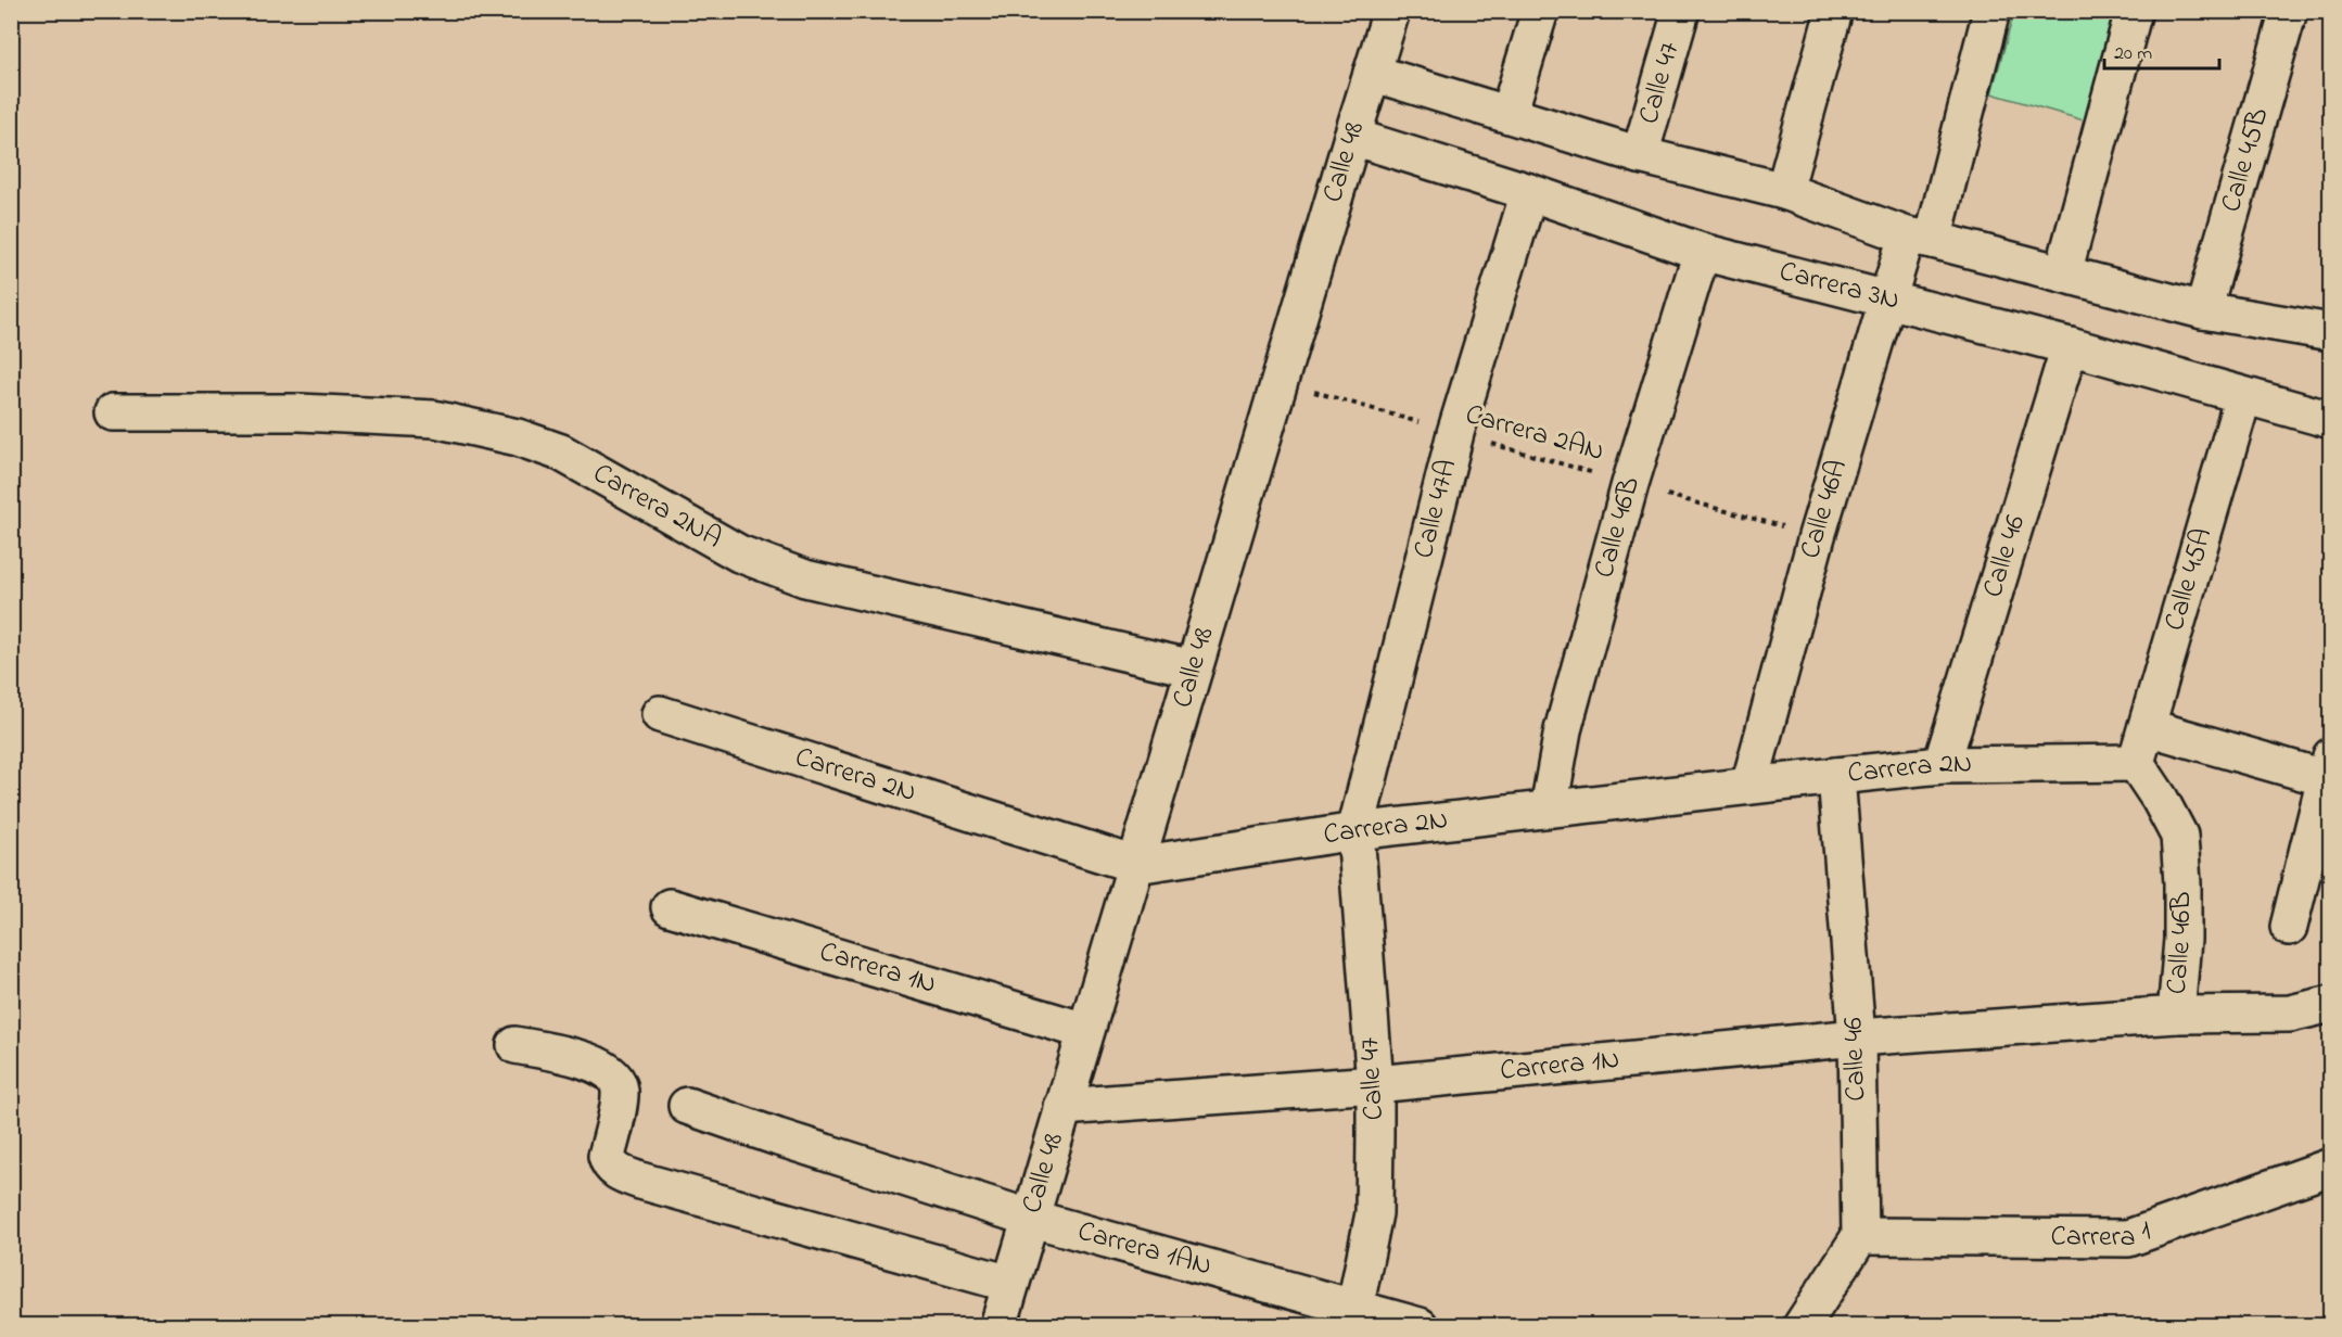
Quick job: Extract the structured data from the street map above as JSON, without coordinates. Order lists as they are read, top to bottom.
{
  "streets": {
    "street": [
      "Calle 47",
      "Calle 45B",
      "Calle 48",
      "Carrera 3N",
      "Carrera 2NA",
      "Calle 47A",
      "Calle 46A",
      "Calle 46B",
      "Calle 46",
      "Calle 45A",
      "Carrera 2N",
      "Carrera 1N",
      "Carrera 1",
      "Carrera 1AN"
    ],
    "path": ["Carrera 2AN"]
  },
  "crossings": [
    ["Calle 47", "Calle 47A"],
    ["Calle 47", "Carrera 2N"],
    ["Calle 47", "Carrera 1N"],
    ["Calle 47", "Carrera 1AN"],
    ["Calle 48", "Carrera 3N"],
    ["Calle 48", "Carrera 2AN"],
    ["Calle 48", "Carrera 2NA"],
    ["Calle 48", "Carrera 2N"],
    ["Calle 48", "Carrera 1N"],
    ["Calle 48", "Carrera 1AN"],
    ["Carrera 3N", "Calle 47A"],
    ["Carrera 3N", "Calle 46A"],
    ["Carrera 3N", "Calle 46B"],
    ["Carrera 3N", "Calle 46"],
    ["Carrera 3N", "Calle 45A"],
    ["Carrera 2AN", "Calle 47A"],
    ["Carrera 2AN", "Calle 46A"],
    ["Carrera 2AN", "Calle 46B"],
    ["Calle 47A", "Carrera 2N"],
    ["Calle 46A", "Carrera 2N"],
    ["Calle 46B", "Calle 45A"],
    ["Calle 46B", "Carrera 2N"],
    ["Calle 46B", "Carrera 1N"],
    ["Calle 46", "Carrera 2N"],
    ["Calle 46", "Carrera 1N"],
    ["Calle 46", "Carrera 1"],
    ["Calle 45A", "Carrera 2N"]
  ],
  "scale_bar": "20 m"
}
